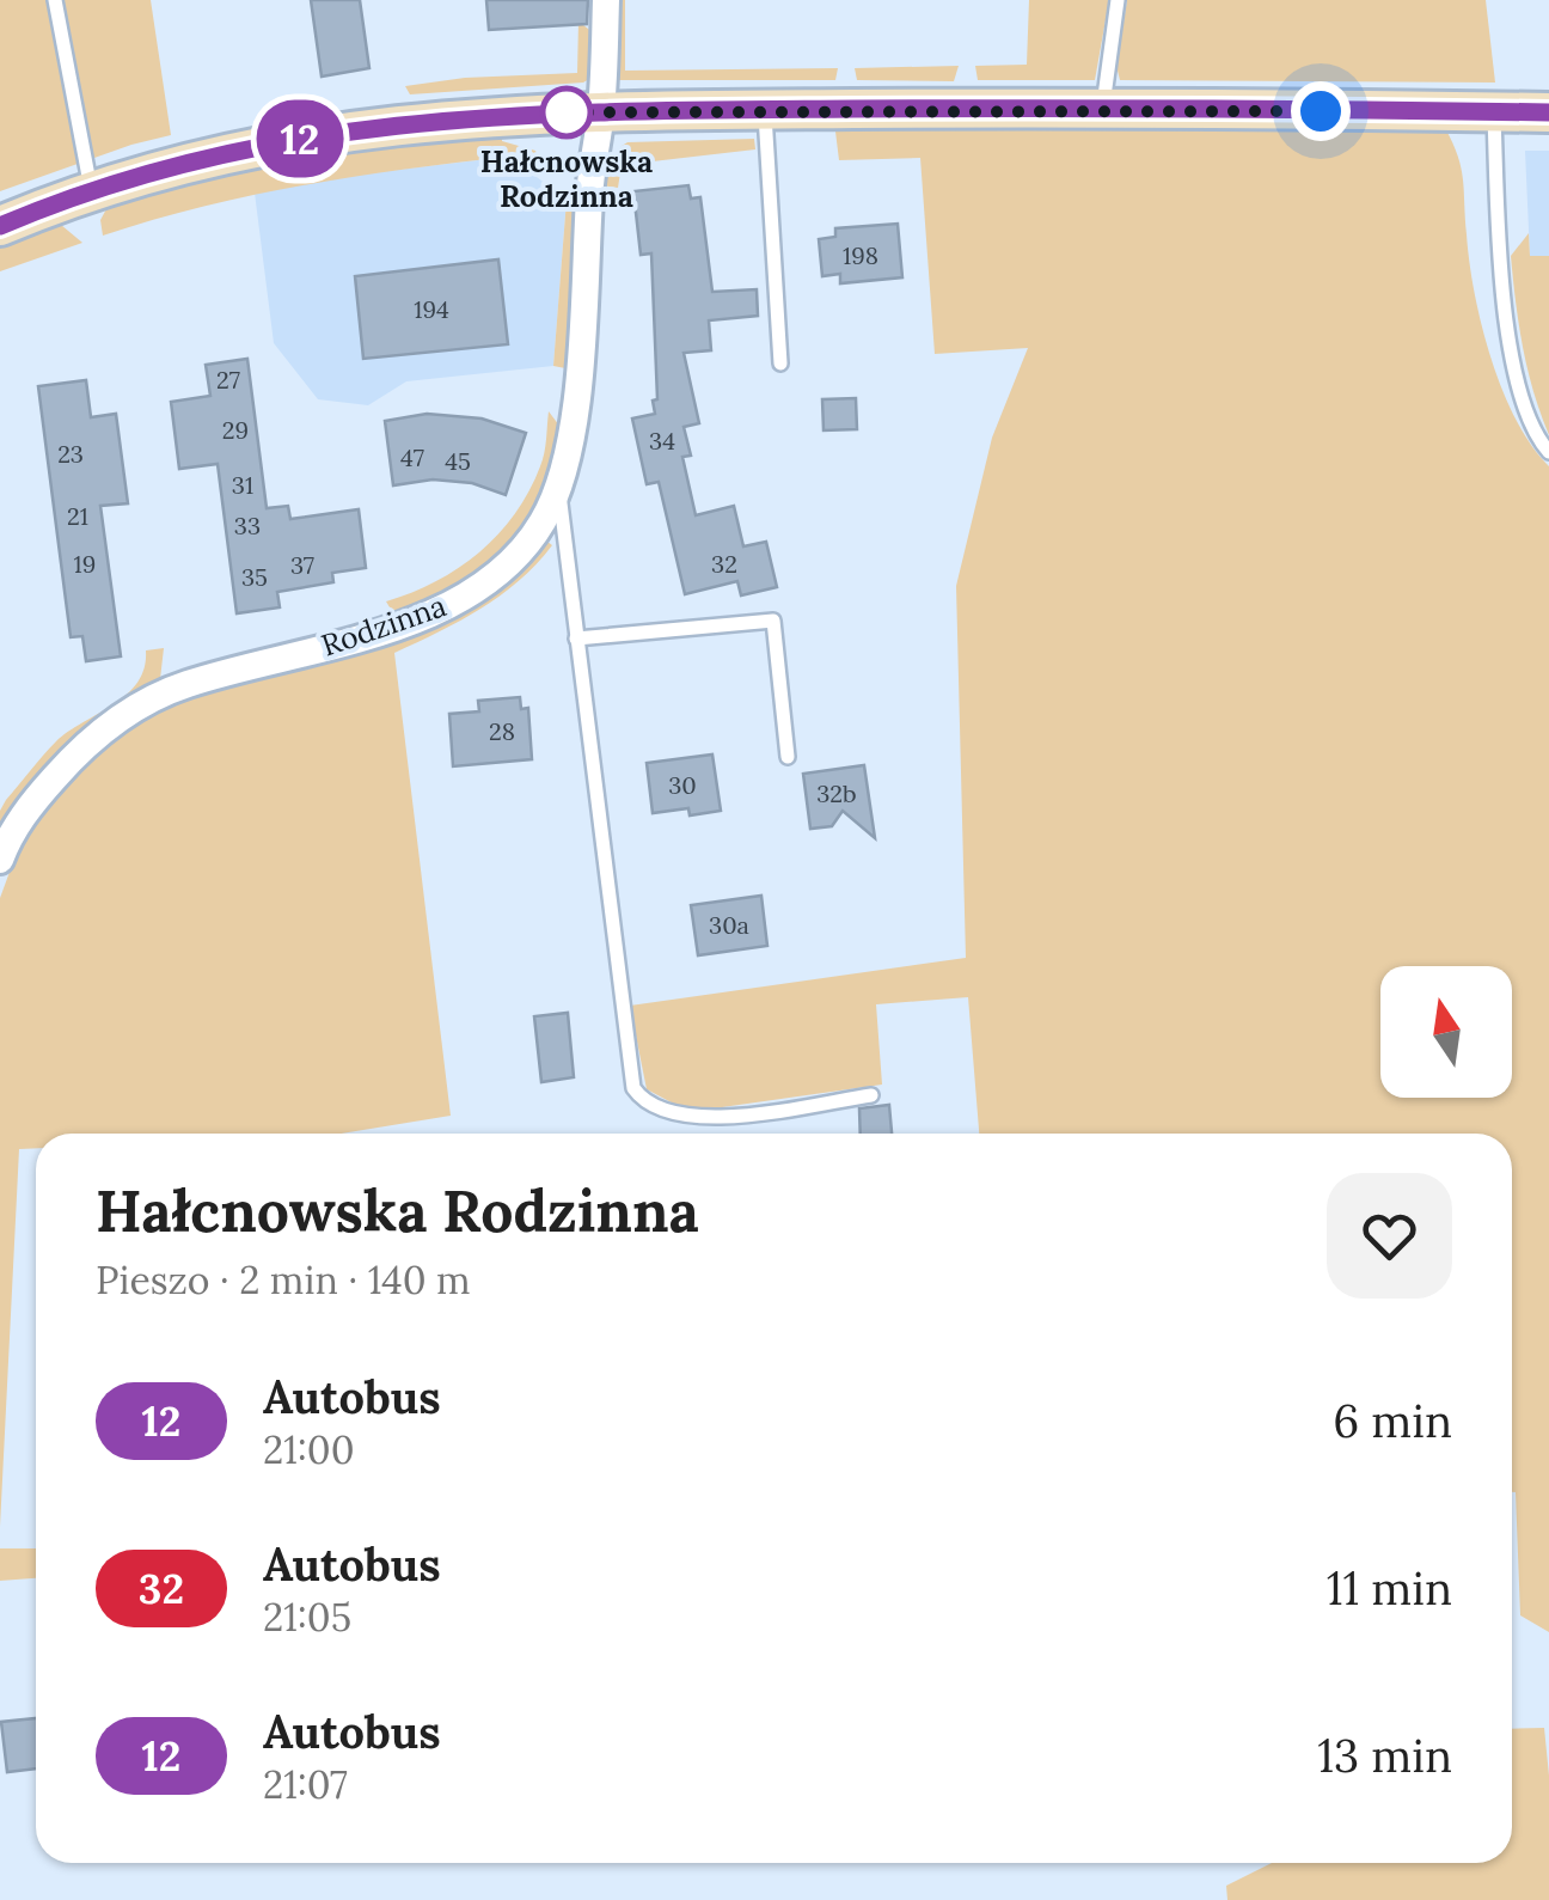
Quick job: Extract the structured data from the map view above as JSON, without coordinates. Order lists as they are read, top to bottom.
{
  "streets": {
    "street": ["Rodzinna"]
  },
  "places": ["Hałcnowska Rodzinna"],
  "lines": ["bus line 12"],
  "house_numbers": [
    "198",
    "194",
    "27",
    "29",
    "34",
    "23",
    "47",
    "45",
    "31",
    "21",
    "33",
    "19",
    "32",
    "37",
    "35",
    "28",
    "30",
    "32b",
    "30a"
  ],
  "north": "top",
  "page": {
    "on_map": "12",
    "heading": ["Hałcnowska Rodzinna", "Pieszo · 2 min · 140 m"],
    "list": [
      {
        "mark": "12",
        "name": "Autobus",
        "note": "21:00",
        "value": "6 min"
      },
      {
        "mark": "32",
        "name": "Autobus",
        "note": "21:05",
        "value": "11 min"
      },
      {
        "mark": "12",
        "name": "Autobus",
        "note": "21:07",
        "value": "13 min"
      }
    ]
  }
}
